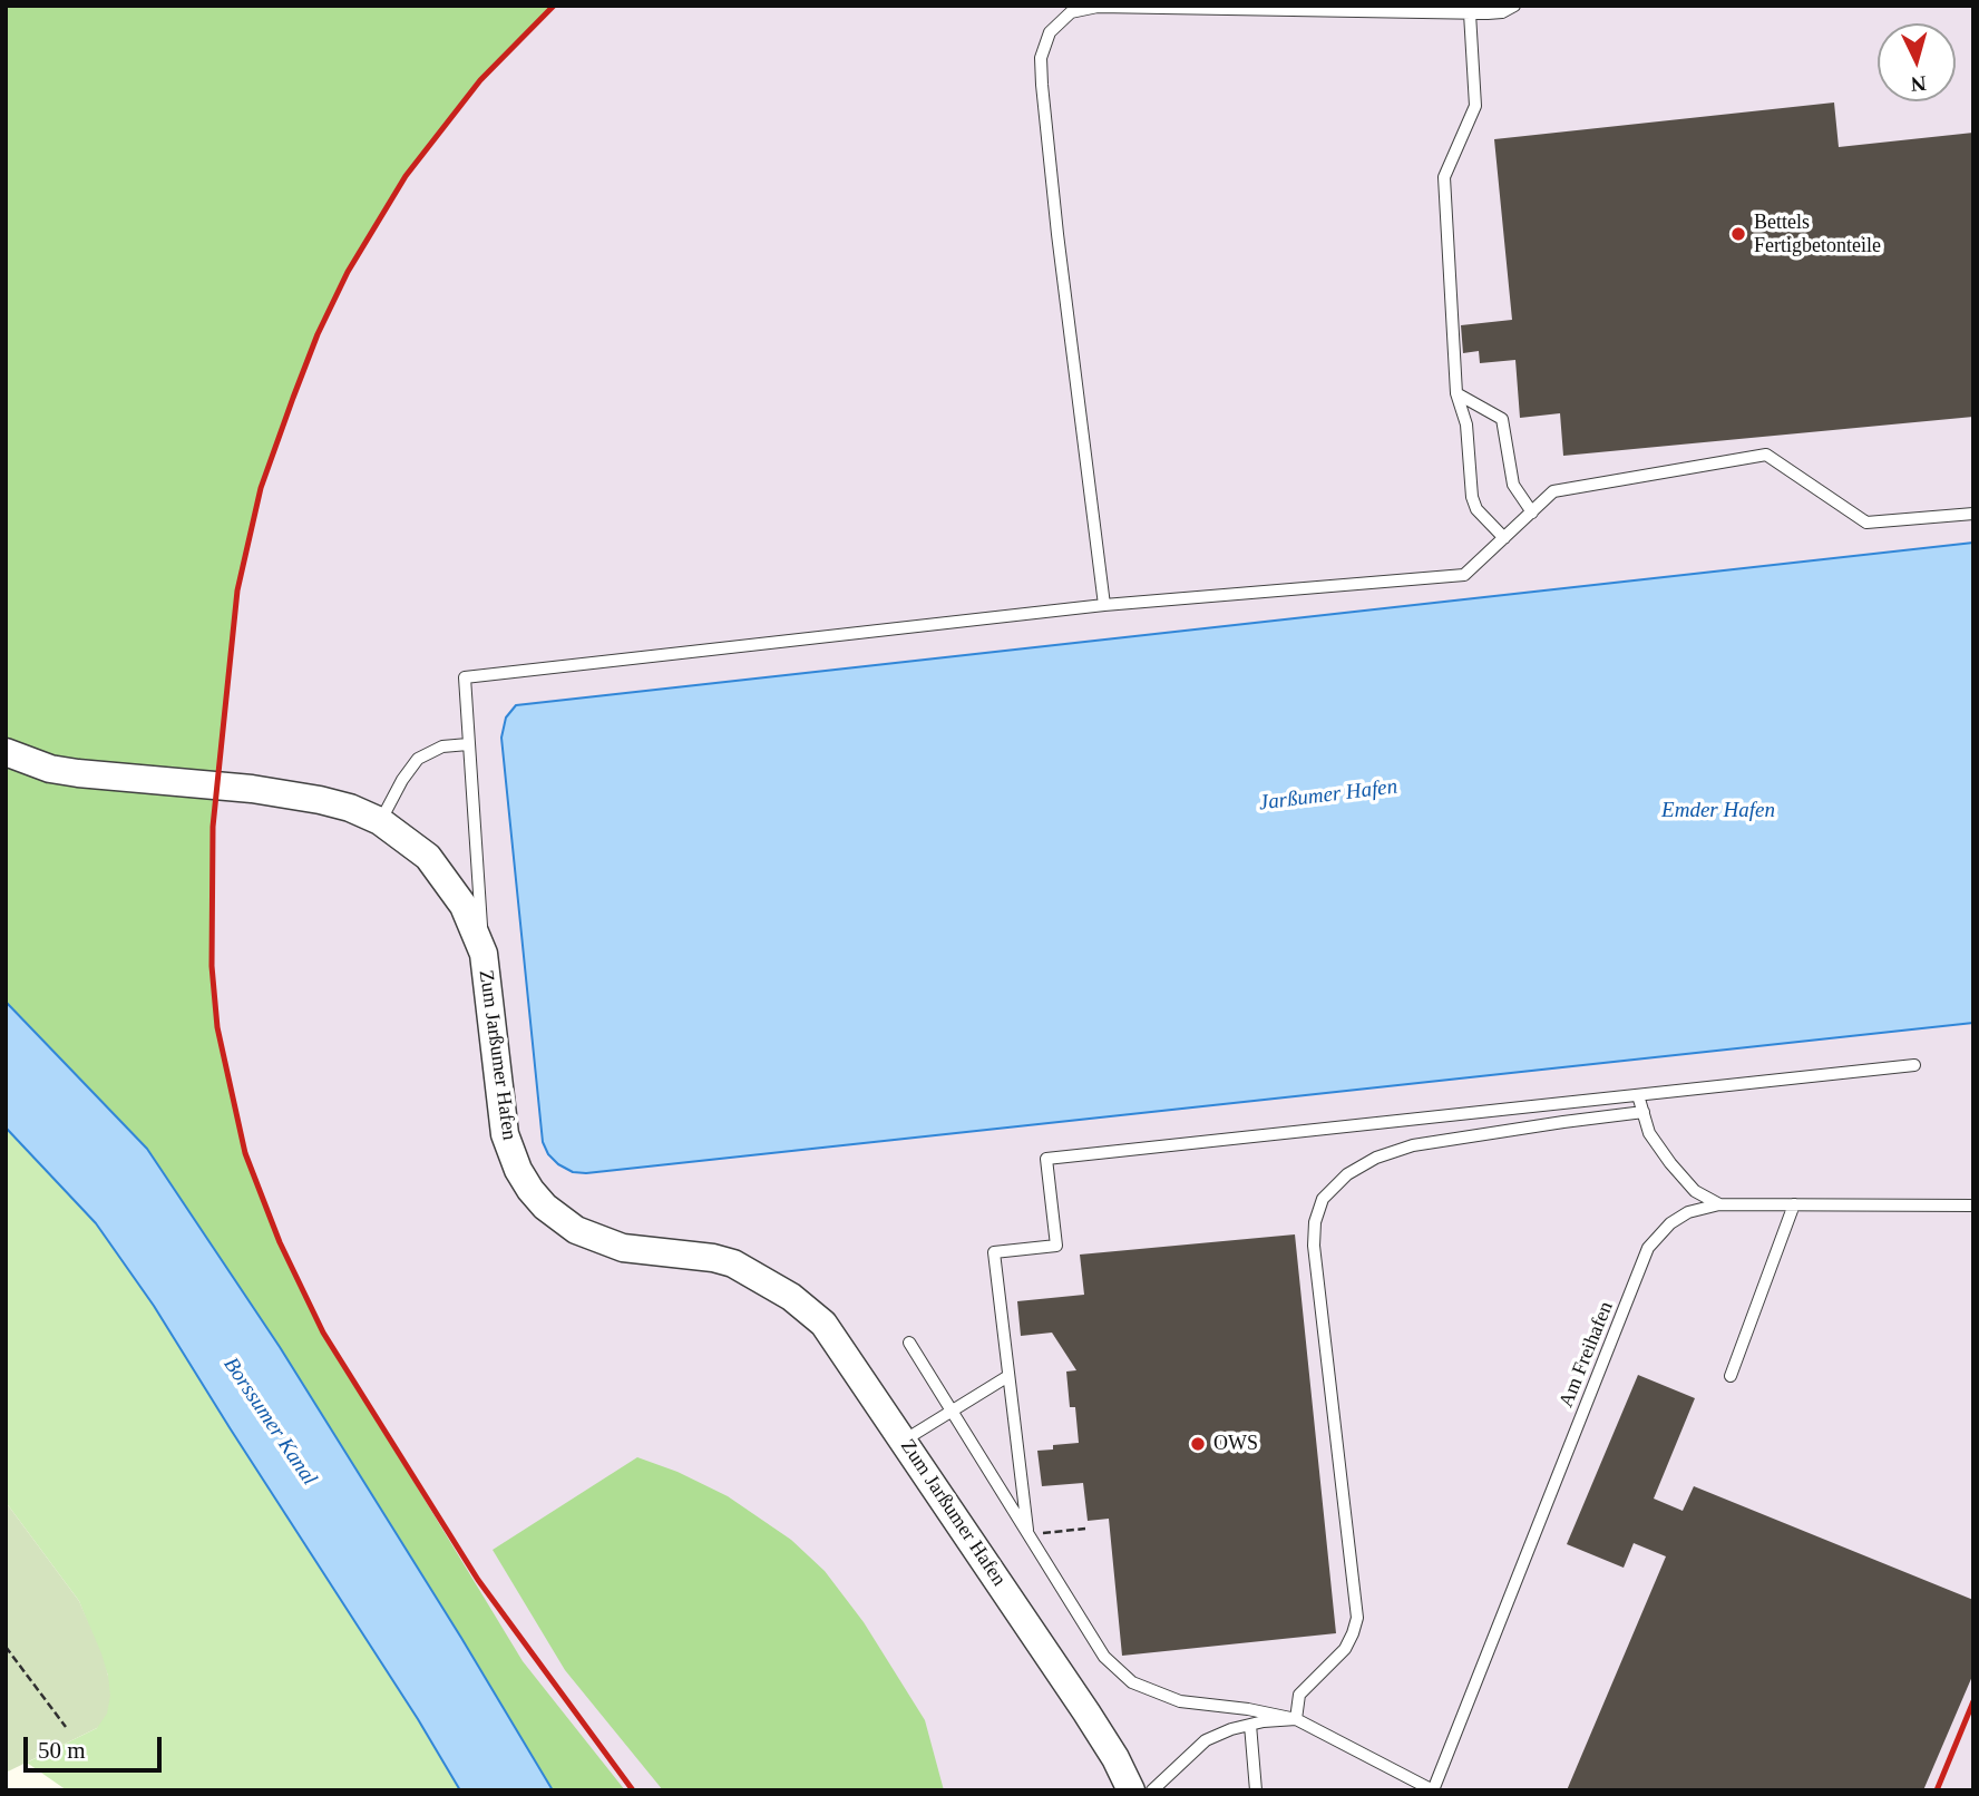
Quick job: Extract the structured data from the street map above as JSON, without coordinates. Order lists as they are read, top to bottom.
{
  "streets": {
    "street": ["Zum Jarßumer Hafen"],
    "lane": ["Am Freihafen"]
  },
  "water": ["Jarßumer Hafen", "Emder Hafen", "Borssumer Kanal"],
  "places": ["Bettels Fertigbetonteile", "OWS"],
  "scale_bar": "50 m",
  "north": "bottom"
}
